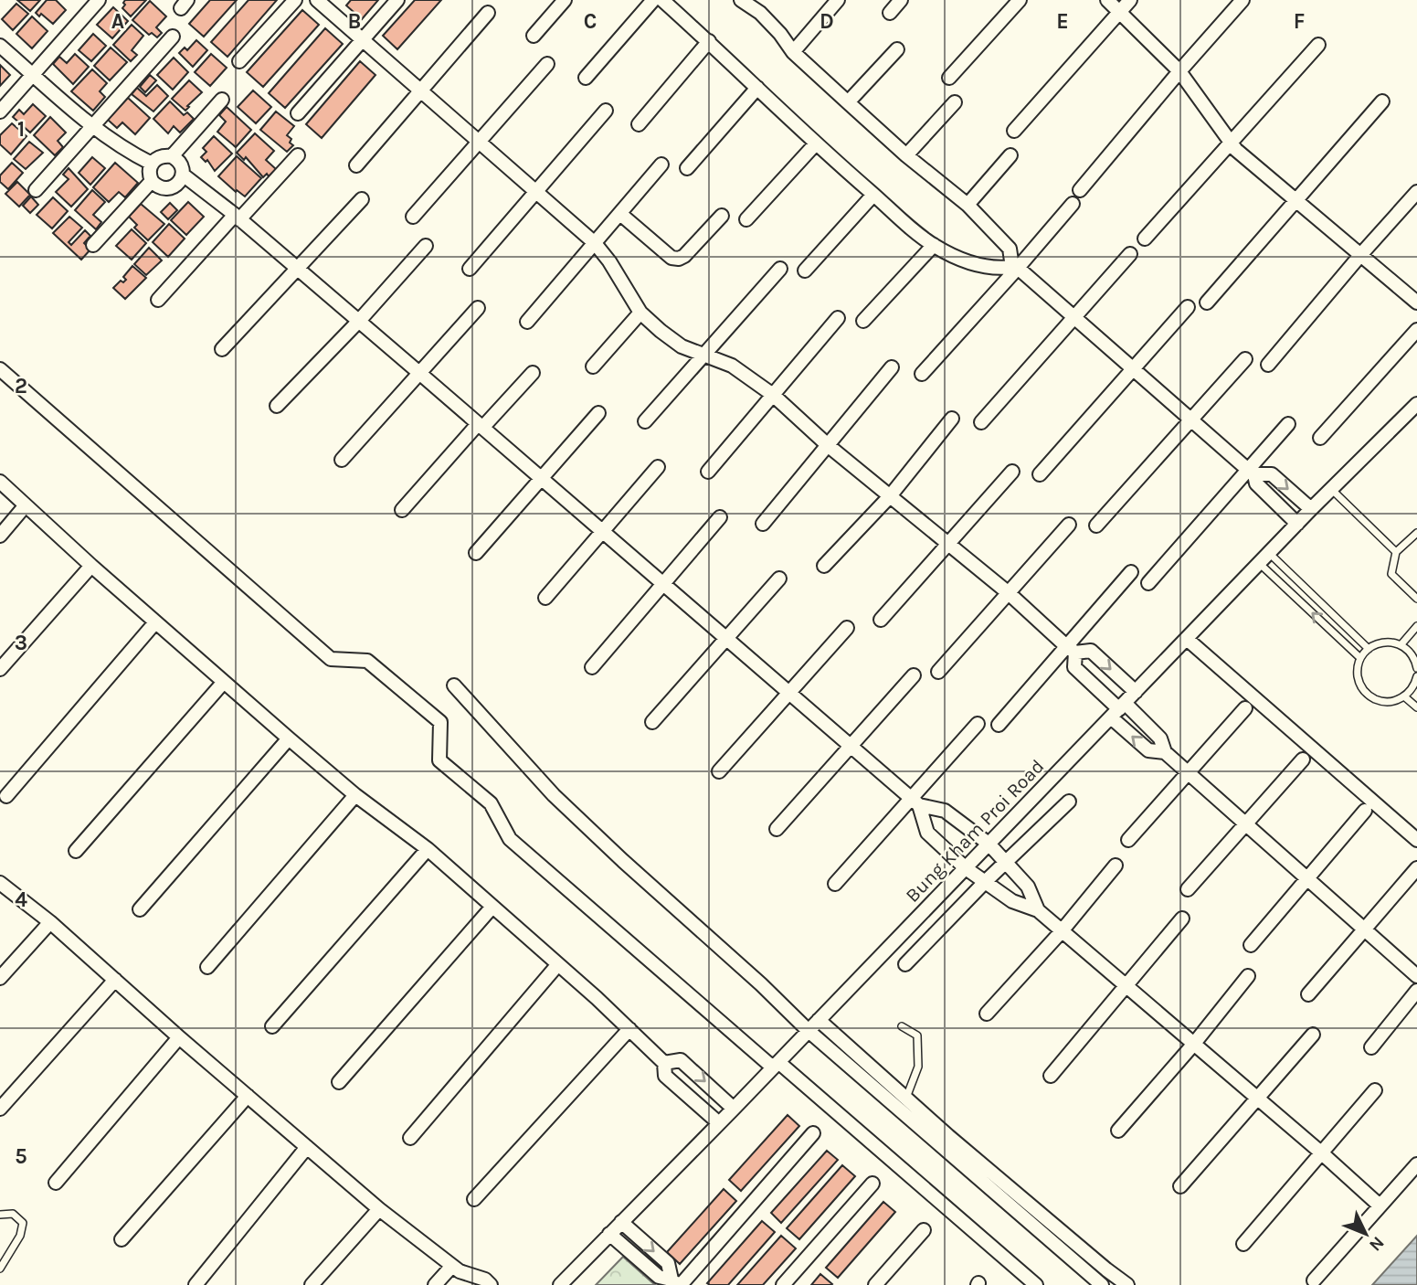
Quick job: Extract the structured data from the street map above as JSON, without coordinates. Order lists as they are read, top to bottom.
{
  "streets": {
    "street": ["Bung Kham Proi Road"]
  },
  "north": "bottom right",
  "grid": {
    "columns": [
      "A",
      "B",
      "C",
      "D",
      "E",
      "F"
    ],
    "rows": [
      "1",
      "2",
      "3",
      "4",
      "5"
    ]
  }
}
